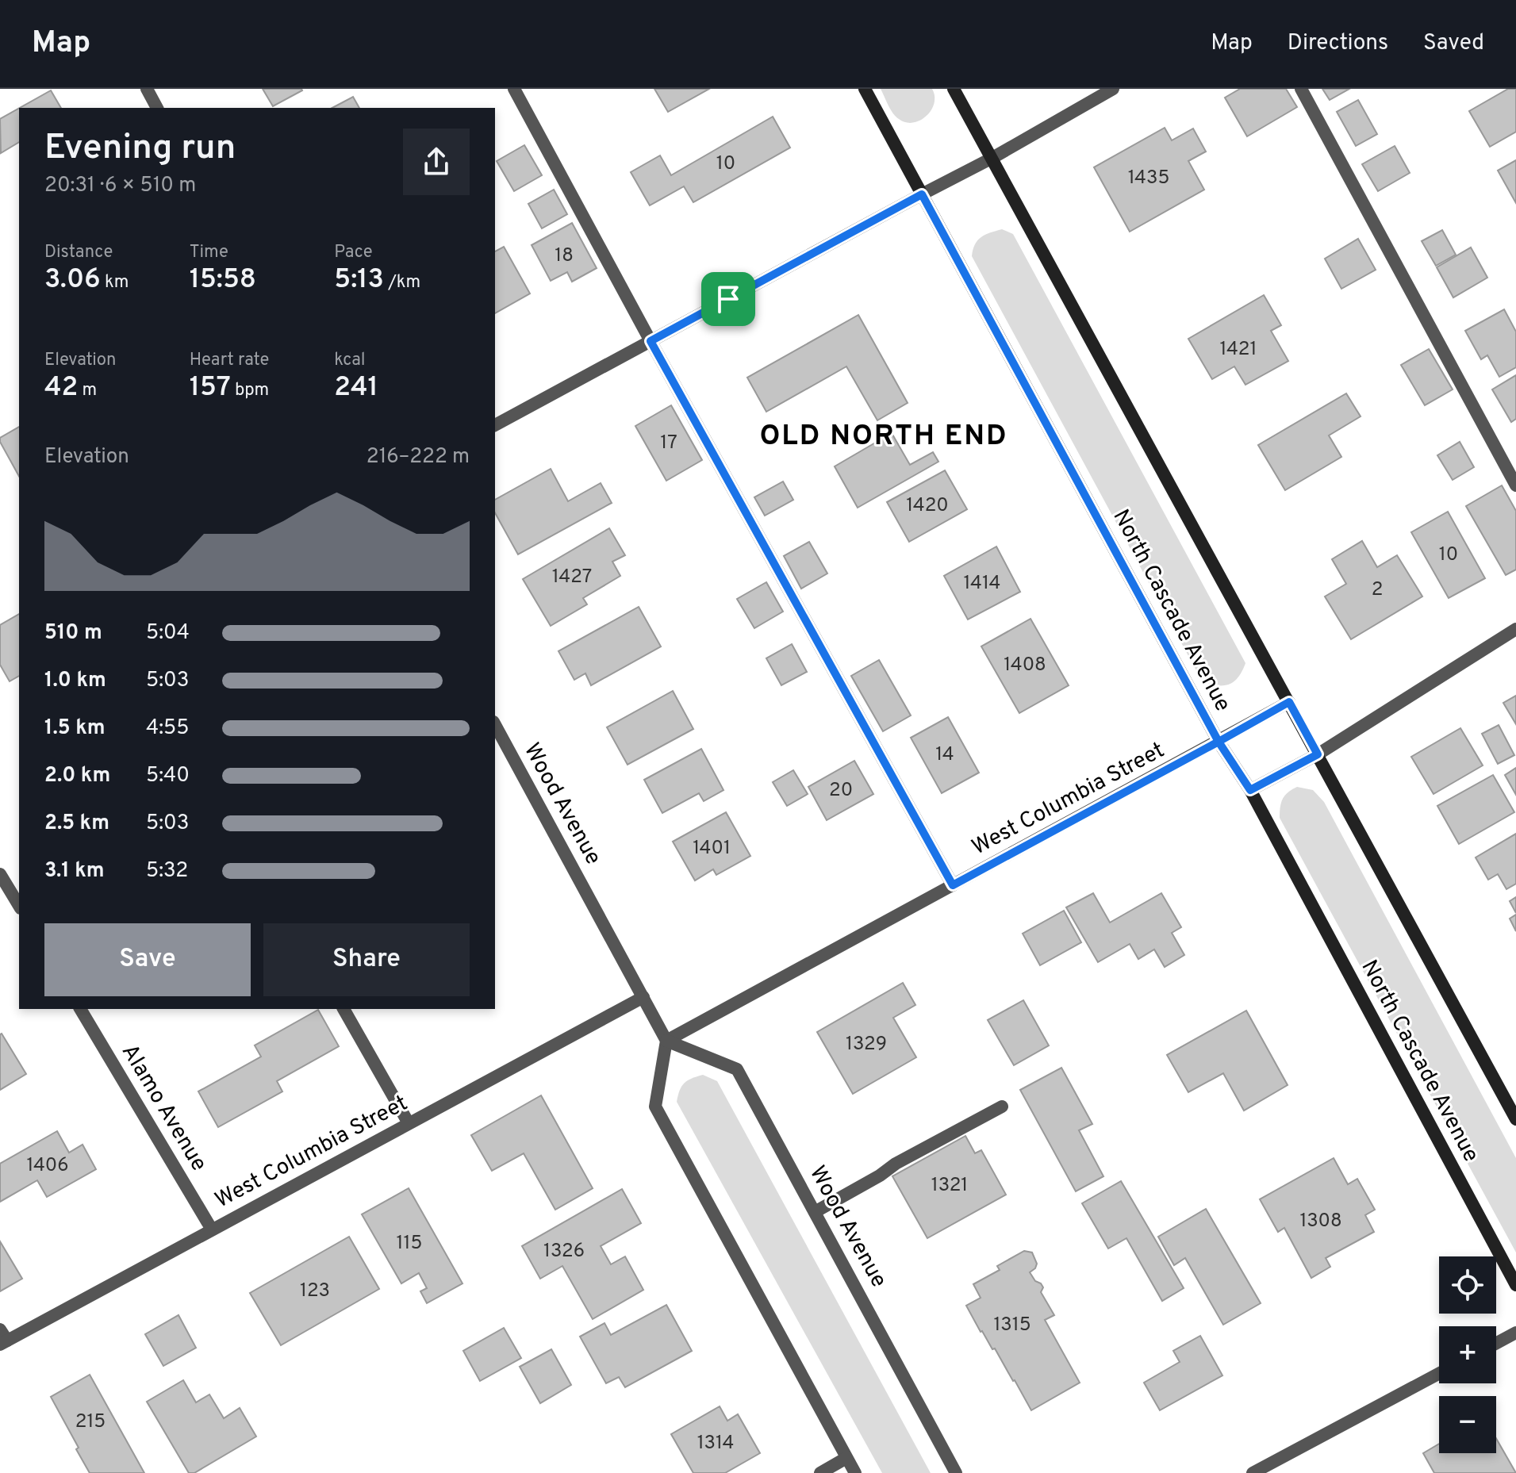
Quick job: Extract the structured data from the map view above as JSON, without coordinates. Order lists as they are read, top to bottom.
{
  "streets": {
    "main road": ["North Cascade Avenue"],
    "street": ["West Columbia Street", "Wood Avenue", "Alamo Avenue"]
  },
  "crossings": [
    ["North Cascade Avenue", "West Columbia Street"],
    ["West Columbia Street", "Wood Avenue"],
    ["West Columbia Street", "Alamo Avenue"]
  ],
  "districts": ["OLD NORTH END"],
  "house_numbers": [
    "10",
    "1435",
    "18",
    "1421",
    "17",
    "1420",
    "10",
    "1427",
    "1414",
    "2",
    "1408",
    "14",
    "20",
    "1401",
    "1329",
    "1406",
    "1321",
    "1308",
    "115",
    "1326",
    "123",
    "1315",
    "215",
    "1314"
  ],
  "page": {
    "header": "Map",
    "nav": ["Map", "Directions", "Saved"],
    "heading": ["Evening run", "20:31 · 6 × 510 m"],
    "stats": [
      ["Distance", "3.06 km"],
      ["Time", "15:58"],
      ["Pace", "5:13 /km"],
      ["Elevation", "42 m"],
      ["Heart rate", "157 bpm"],
      ["kcal", "241"]
    ],
    "chart": ["Elevation", "216–222 m"],
    "list": [
      {
        "name": "510 m",
        "note": "5:04"
      },
      {
        "name": "1.0 km",
        "note": "5:03"
      },
      {
        "name": "1.5 km",
        "note": "4:55"
      },
      {
        "name": "2.0 km",
        "note": "5:40"
      },
      {
        "name": "2.5 km",
        "note": "5:03"
      },
      {
        "name": "3.1 km",
        "note": "5:32"
      }
    ],
    "buttons": ["Save", "Share"],
    "map_buttons": ["+", "−"]
  }
}
